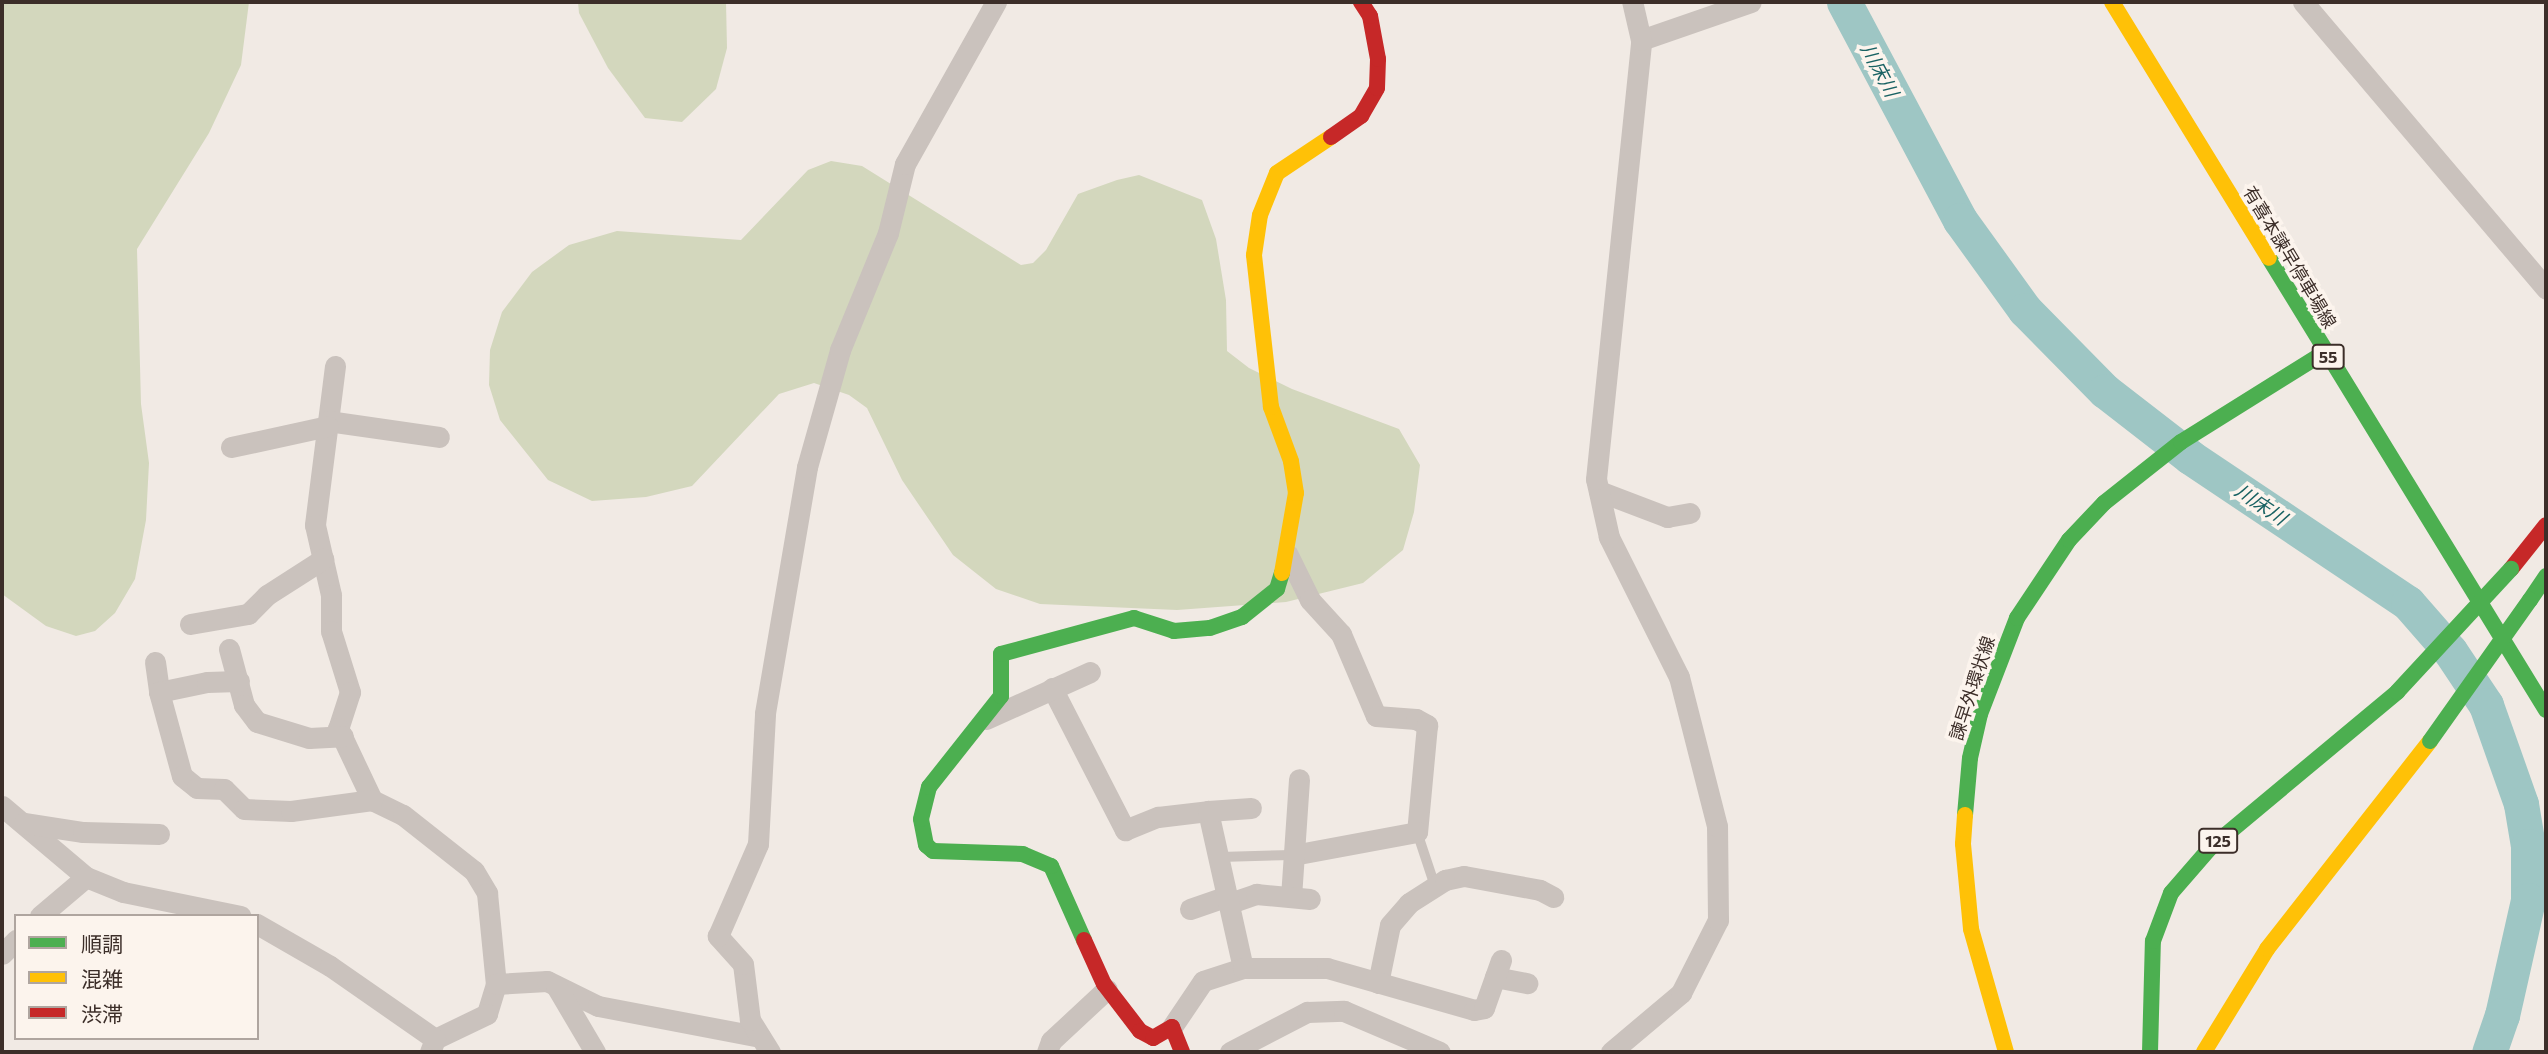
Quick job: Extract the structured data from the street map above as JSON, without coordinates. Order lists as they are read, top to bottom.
{
  "streets": {
    "main road": [
      "有喜本諫早停車場線",
      "55",
      "諫早外環状線",
      "125"
    ]
  },
  "crossings": [
    ["有喜本諫早停車場線", "諫早外環状線"]
  ],
  "water": ["川床川"],
  "legend": ["順調", "混雑", "渋滞"]
}
